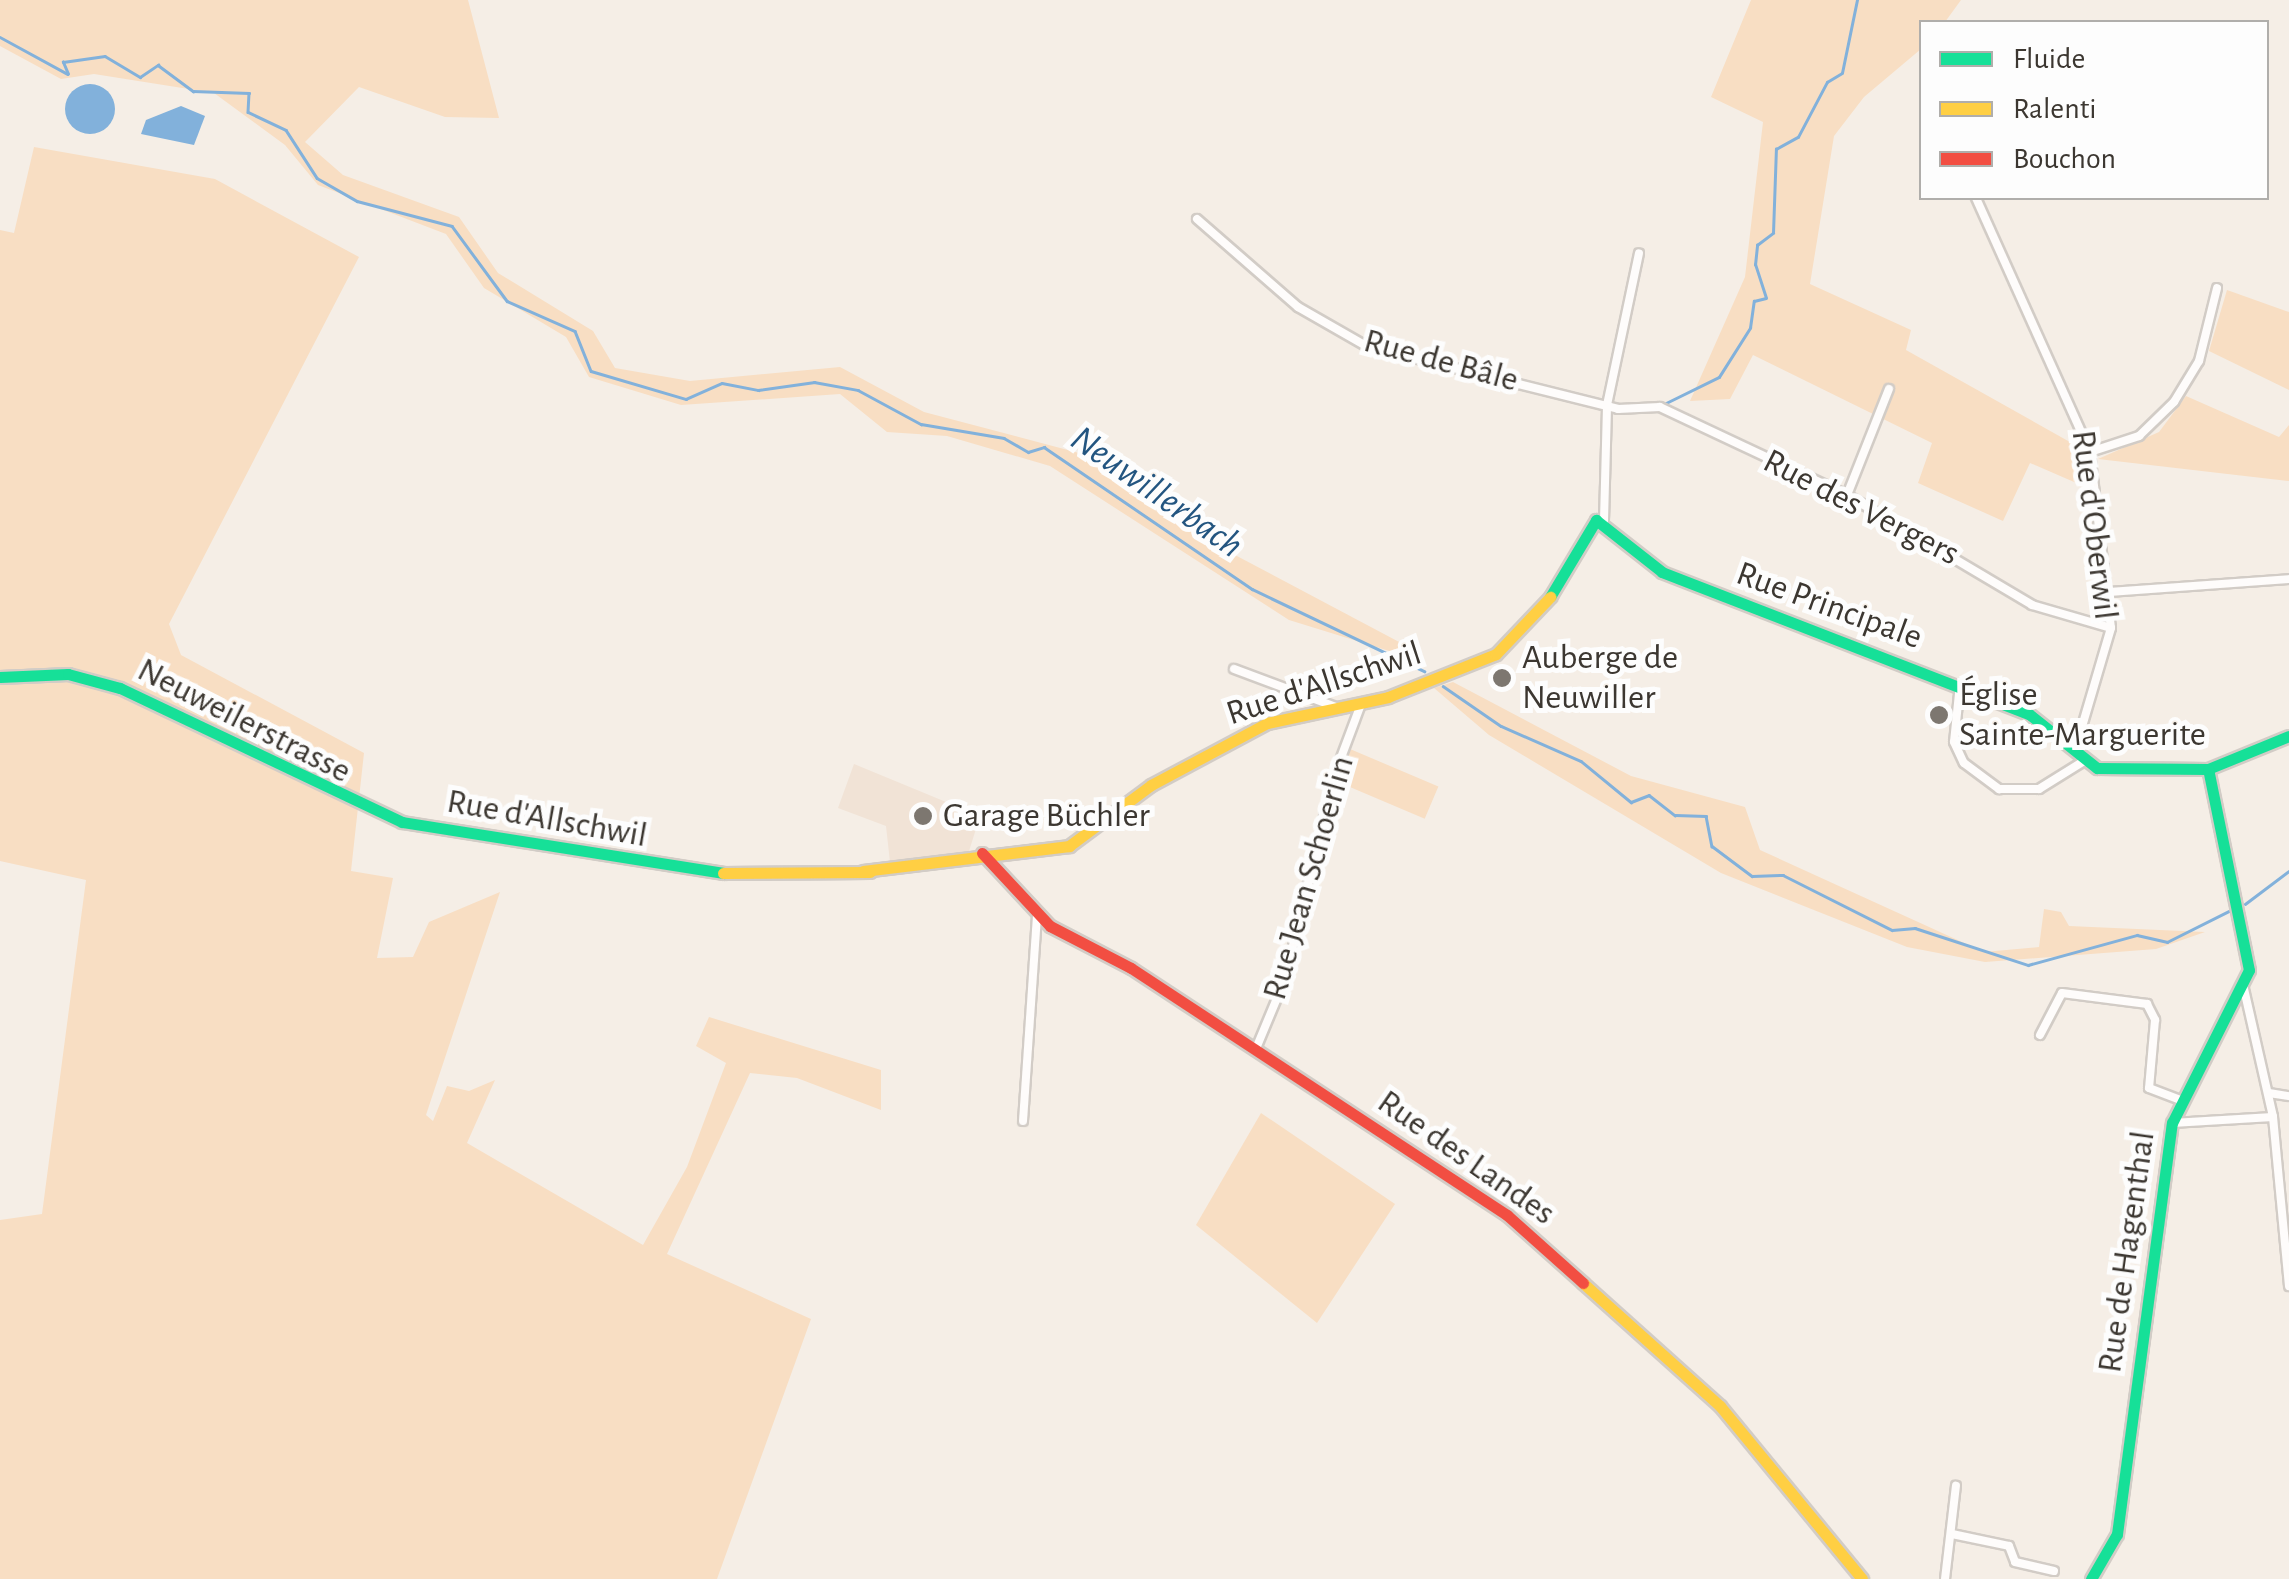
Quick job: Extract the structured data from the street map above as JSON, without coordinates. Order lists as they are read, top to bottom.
{
  "streets": {
    "street": [
      "Rue de Bâle",
      "Rue des Vergers",
      "Rue d'Oberwil",
      "Rue Principale",
      "Rue d'Allschwil",
      "Neuweilerstrasse",
      "Rue Jean Schoerlin",
      "Rue des Landes",
      "Rue de Hagenthal"
    ]
  },
  "crossings": [
    ["Rue de Bâle", "Rue des Vergers"],
    ["Rue des Vergers", "Rue d'Oberwil"],
    ["Rue d'Oberwil", "Rue Principale"],
    ["Rue Principale", "Rue d'Allschwil"],
    ["Rue d'Allschwil", "Neuweilerstrasse"],
    ["Rue d'Allschwil", "Rue Jean Schoerlin"],
    ["Rue d'Allschwil", "Rue des Landes"],
    ["Rue Jean Schoerlin", "Rue des Landes"]
  ],
  "water": ["Neuwillerbach"],
  "places": ["Auberge de Neuwiller", "Église Sainte-Marguerite", "Garage Büchler"],
  "legend": ["Fluide", "Ralenti", "Bouchon"]
}
